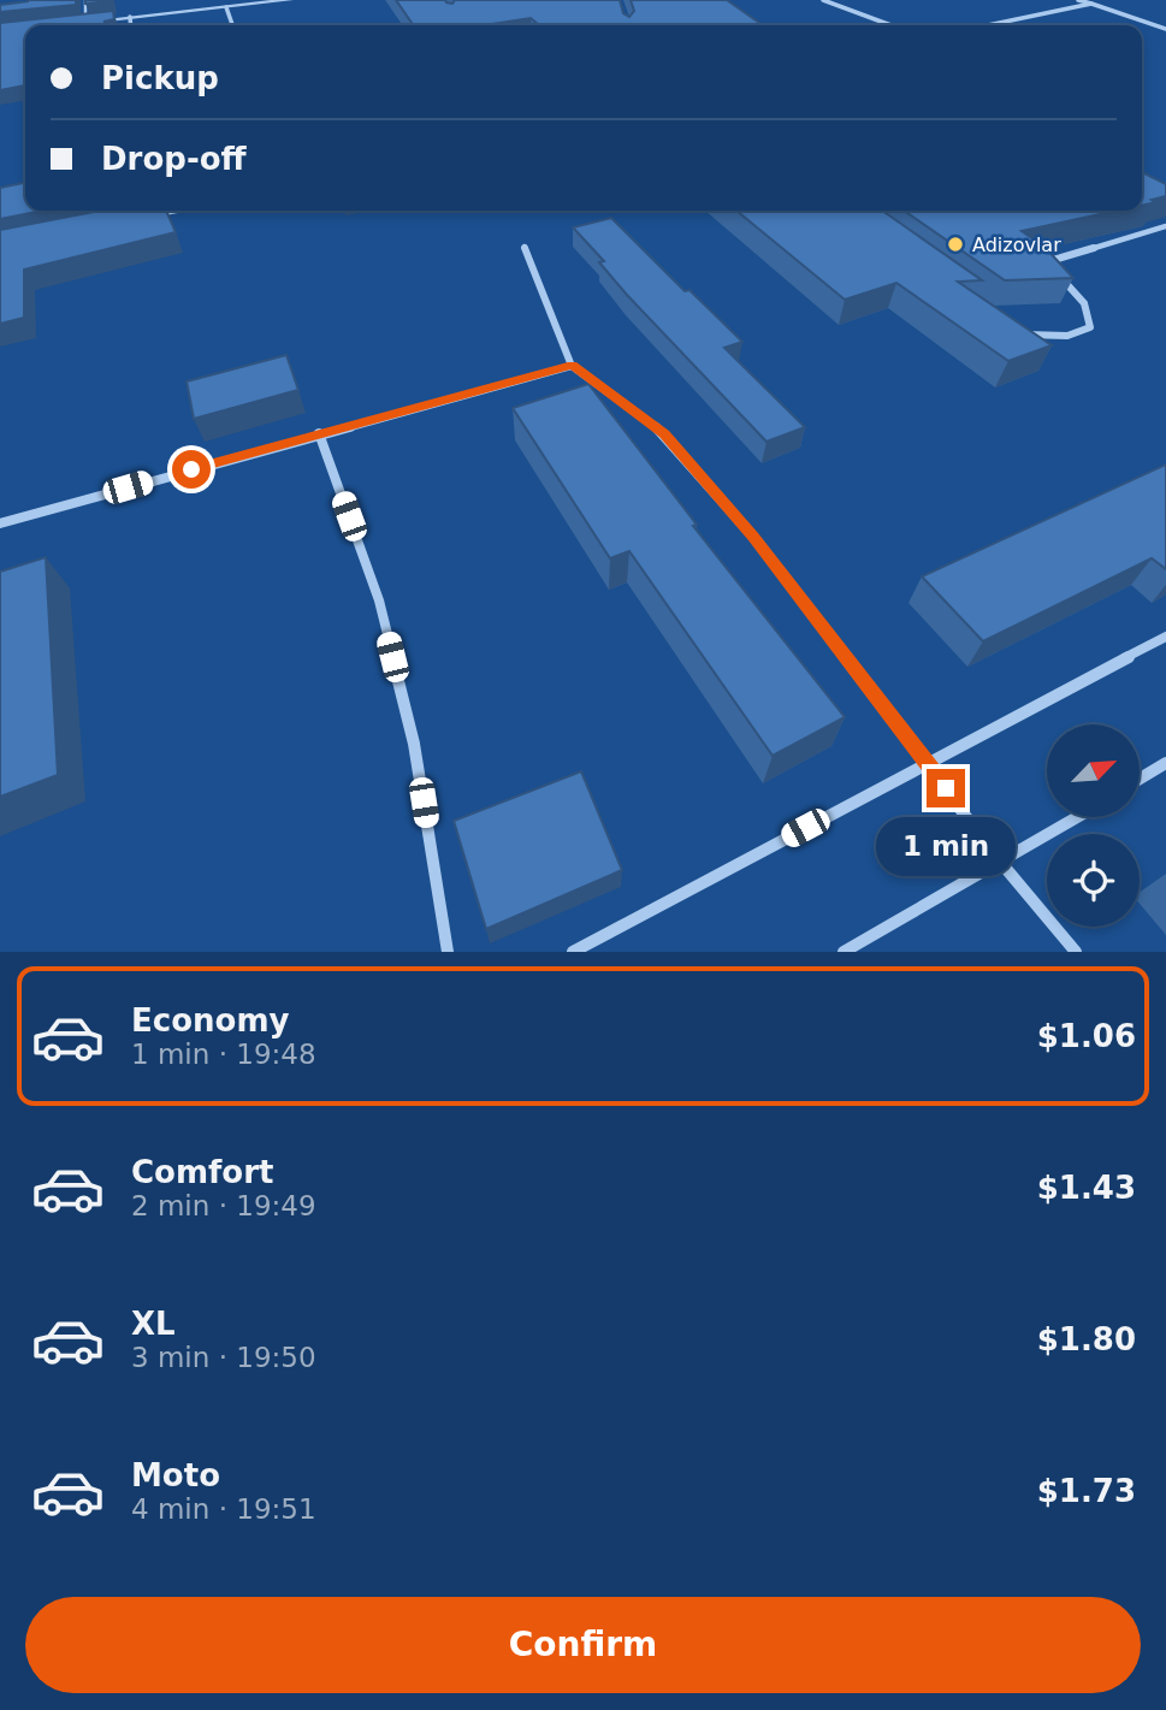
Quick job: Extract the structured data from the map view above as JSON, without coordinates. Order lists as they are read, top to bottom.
{
  "places": ["Adizovlar"],
  "north": "top right",
  "page": {
    "banner": ["Pickup", "Drop-off"],
    "bubble": "1 min",
    "list": [
      {
        "name": "Economy",
        "note": "1 min · 19:48",
        "value": "$1.06"
      },
      {
        "name": "Comfort",
        "note": "2 min · 19:49",
        "value": "$1.43"
      },
      {
        "name": "XL",
        "note": "3 min · 19:50",
        "value": "$1.80"
      },
      {
        "name": "Moto",
        "note": "4 min · 19:51",
        "value": "$1.73"
      }
    ],
    "buttons": "Confirm"
  }
}
